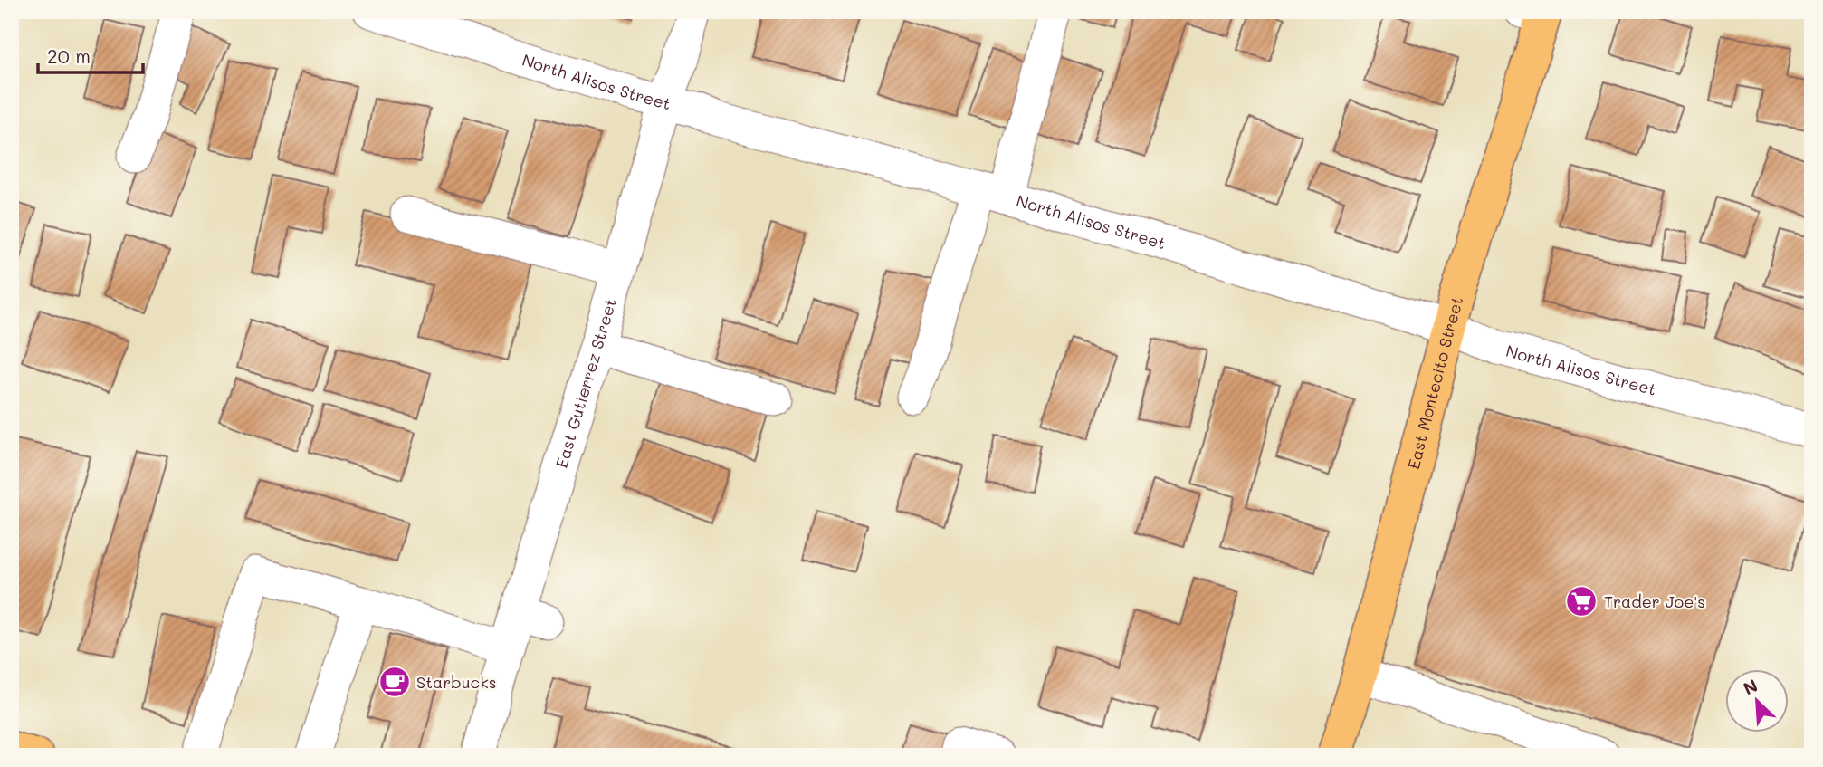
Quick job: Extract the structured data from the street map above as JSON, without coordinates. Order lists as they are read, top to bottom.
{
  "streets": {
    "main road": ["East Montecito Street"],
    "street": ["North Alisos Street", "East Gutierrez Street"]
  },
  "crossings": [
    ["North Alisos Street", "East Montecito Street"],
    ["North Alisos Street", "East Gutierrez Street"]
  ],
  "places": {
    "supermarket": ["Trader Joe's"],
    "cafe": ["Starbucks"]
  },
  "scale_bar": "20 m",
  "north": "top left"
}
